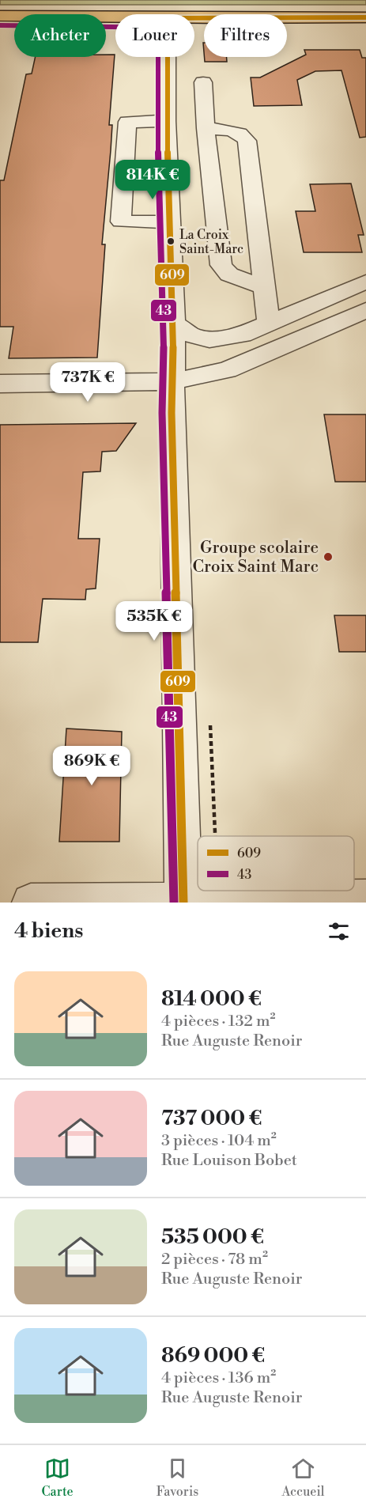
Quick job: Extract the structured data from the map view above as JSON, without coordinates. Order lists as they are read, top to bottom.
{
  "places": ["La Croix Saint-Marc", "Groupe scolaire Croix Saint Marc"],
  "lines": ["transit line 609", "transit line 43"],
  "legend": ["609", "43"],
  "page": {
    "chip": ["Acheter", "Louer", "Filtres"],
    "price": [
      "814K €",
      "737K €",
      "535K €",
      "869K €"
    ],
    "heading": "4 biens",
    "list": [
      {
        "name": "814 000 €",
        "note": "4 pièces · 132 m² · Rue Auguste Renoir"
      },
      {
        "name": "737 000 €",
        "note": "3 pièces · 104 m² · Rue Louison Bobet"
      },
      {
        "name": "535 000 €",
        "note": "2 pièces · 78 m² · Rue Auguste Renoir"
      },
      {
        "name": "869 000 €",
        "note": "4 pièces · 136 m² · Rue Auguste Renoir"
      }
    ],
    "tabs": ["Carte", "Favoris", "Accueil"]
  }
}
